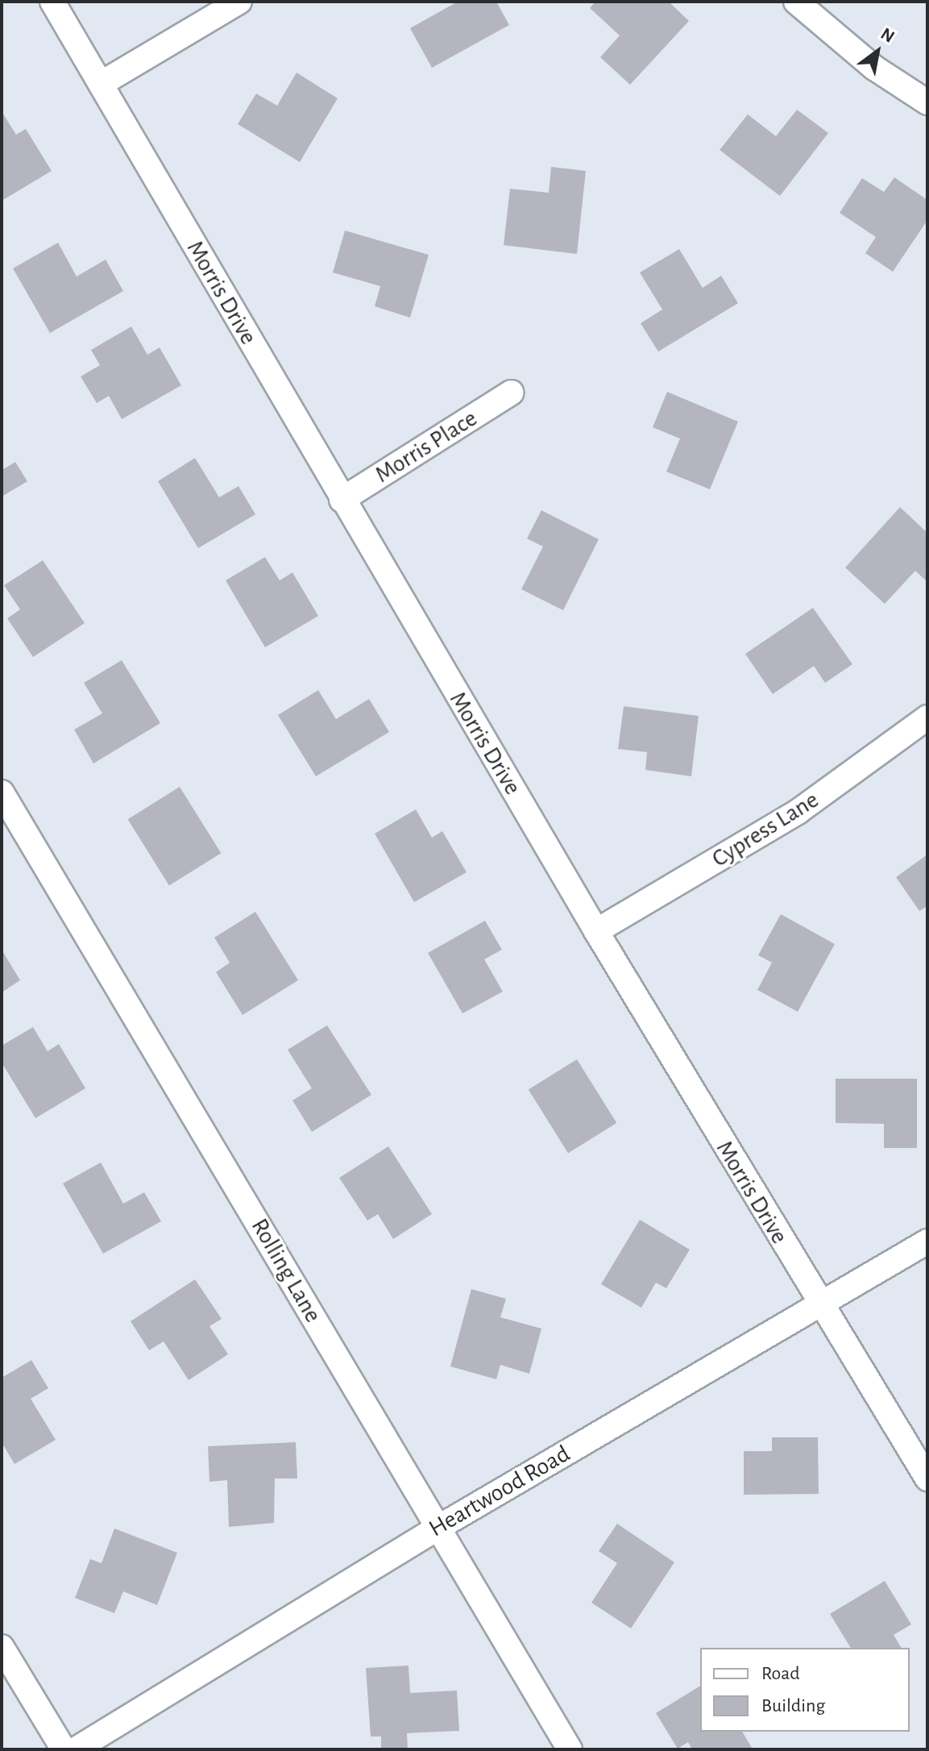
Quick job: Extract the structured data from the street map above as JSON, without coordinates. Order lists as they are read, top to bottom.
{
  "streets": {
    "street": [
      "Morris Drive",
      "Morris Place",
      "Cypress Lane",
      "Rolling Lane",
      "Heartwood Road"
    ]
  },
  "crossings": [
    ["Morris Drive", "Morris Place"],
    ["Morris Drive", "Cypress Lane"],
    ["Morris Drive", "Heartwood Road"],
    ["Rolling Lane", "Heartwood Road"]
  ],
  "legend": ["Road", "Building"],
  "north": "top right"
}
